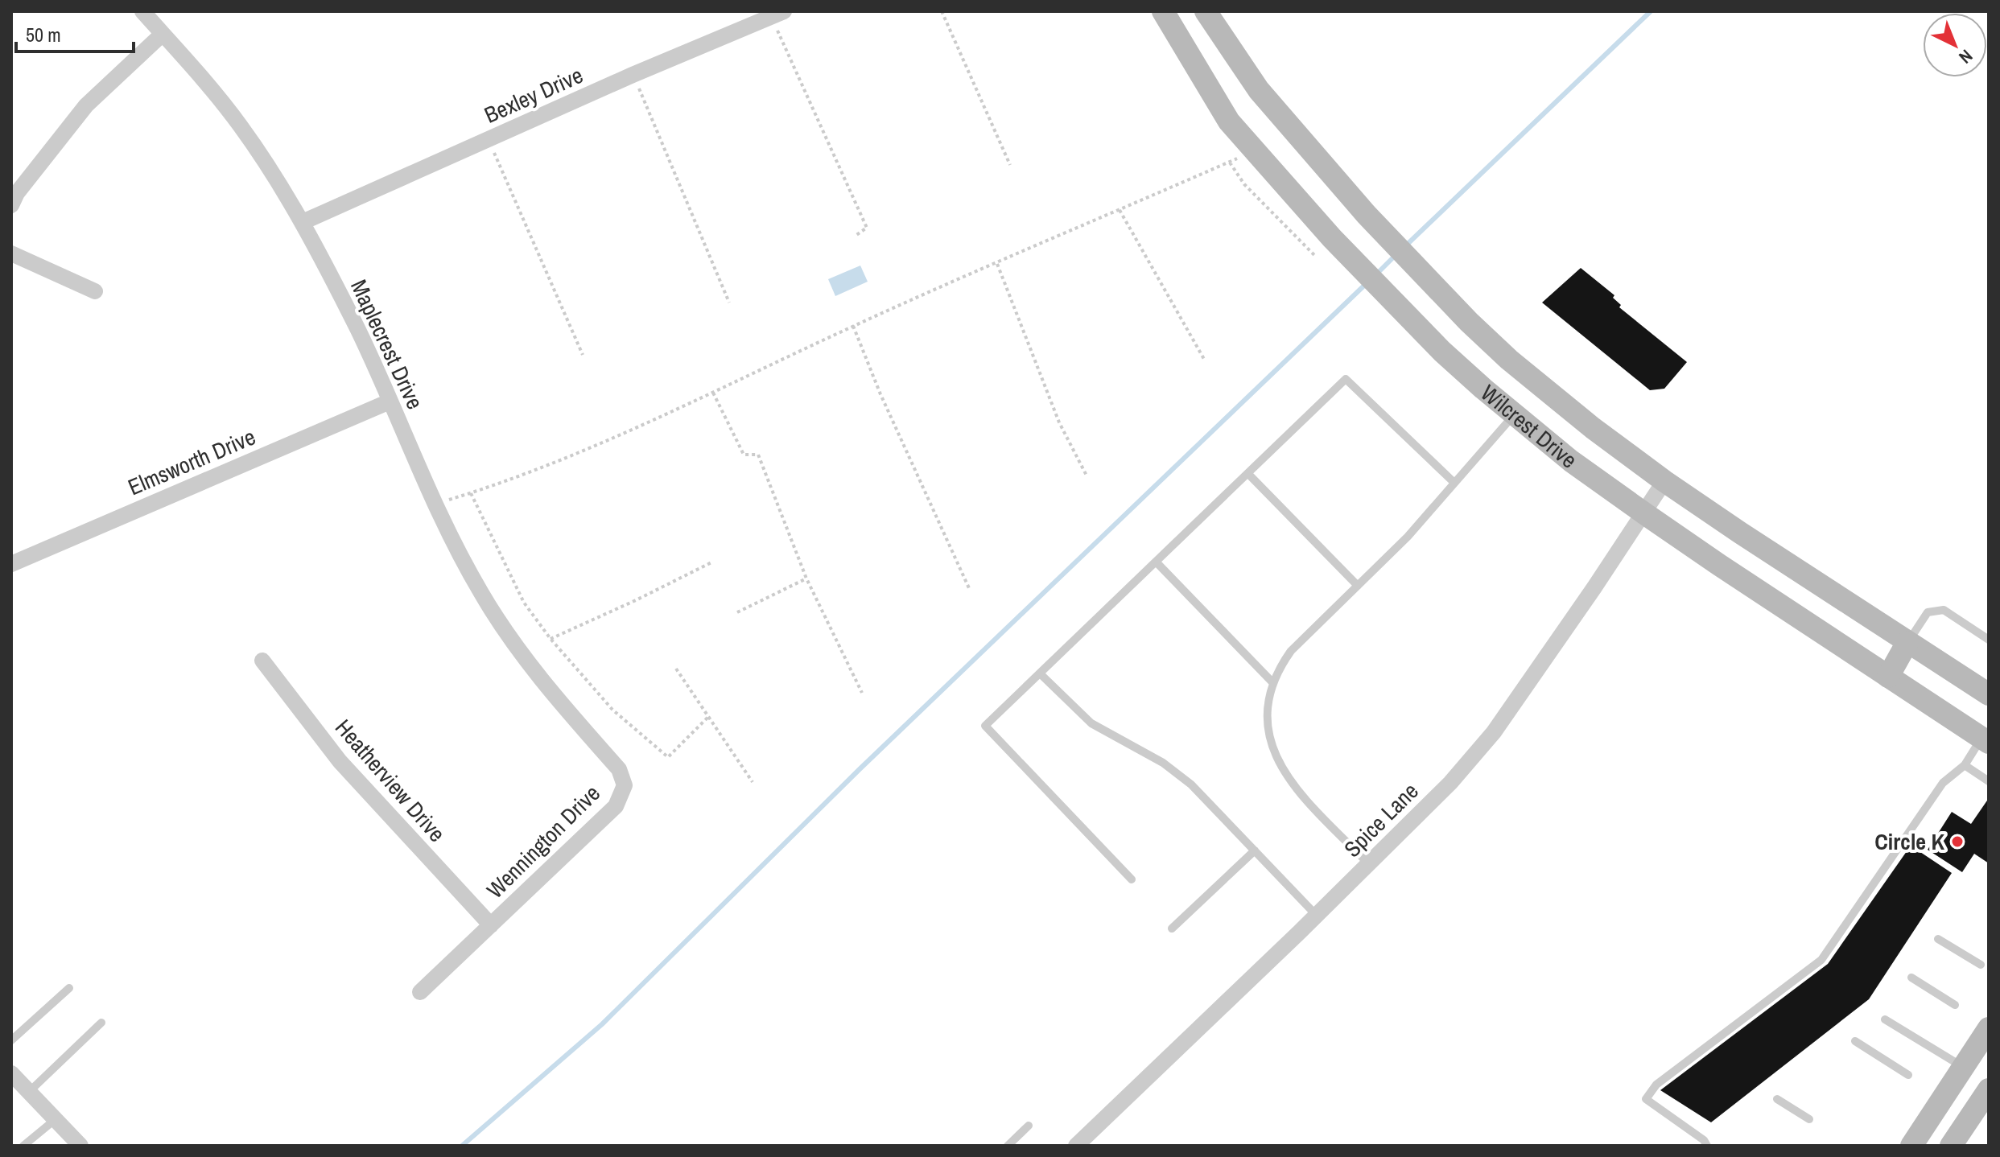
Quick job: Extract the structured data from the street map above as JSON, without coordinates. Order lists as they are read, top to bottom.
{
  "streets": {
    "main road": ["Wilcrest Drive"],
    "street": [
      "Bexley Drive",
      "Maplecrest Drive",
      "Elmsworth Drive",
      "Heatherview Drive",
      "Spice Lane",
      "Wennington Drive"
    ]
  },
  "crossings": [
    ["Bexley Drive", "Maplecrest Drive"],
    ["Maplecrest Drive", "Elmsworth Drive"],
    ["Maplecrest Drive", "Wennington Drive"],
    ["Wilcrest Drive", "Spice Lane"],
    ["Heatherview Drive", "Wennington Drive"]
  ],
  "places": ["Circle K"],
  "scale_bar": "50 m",
  "north": "bottom right"
}
